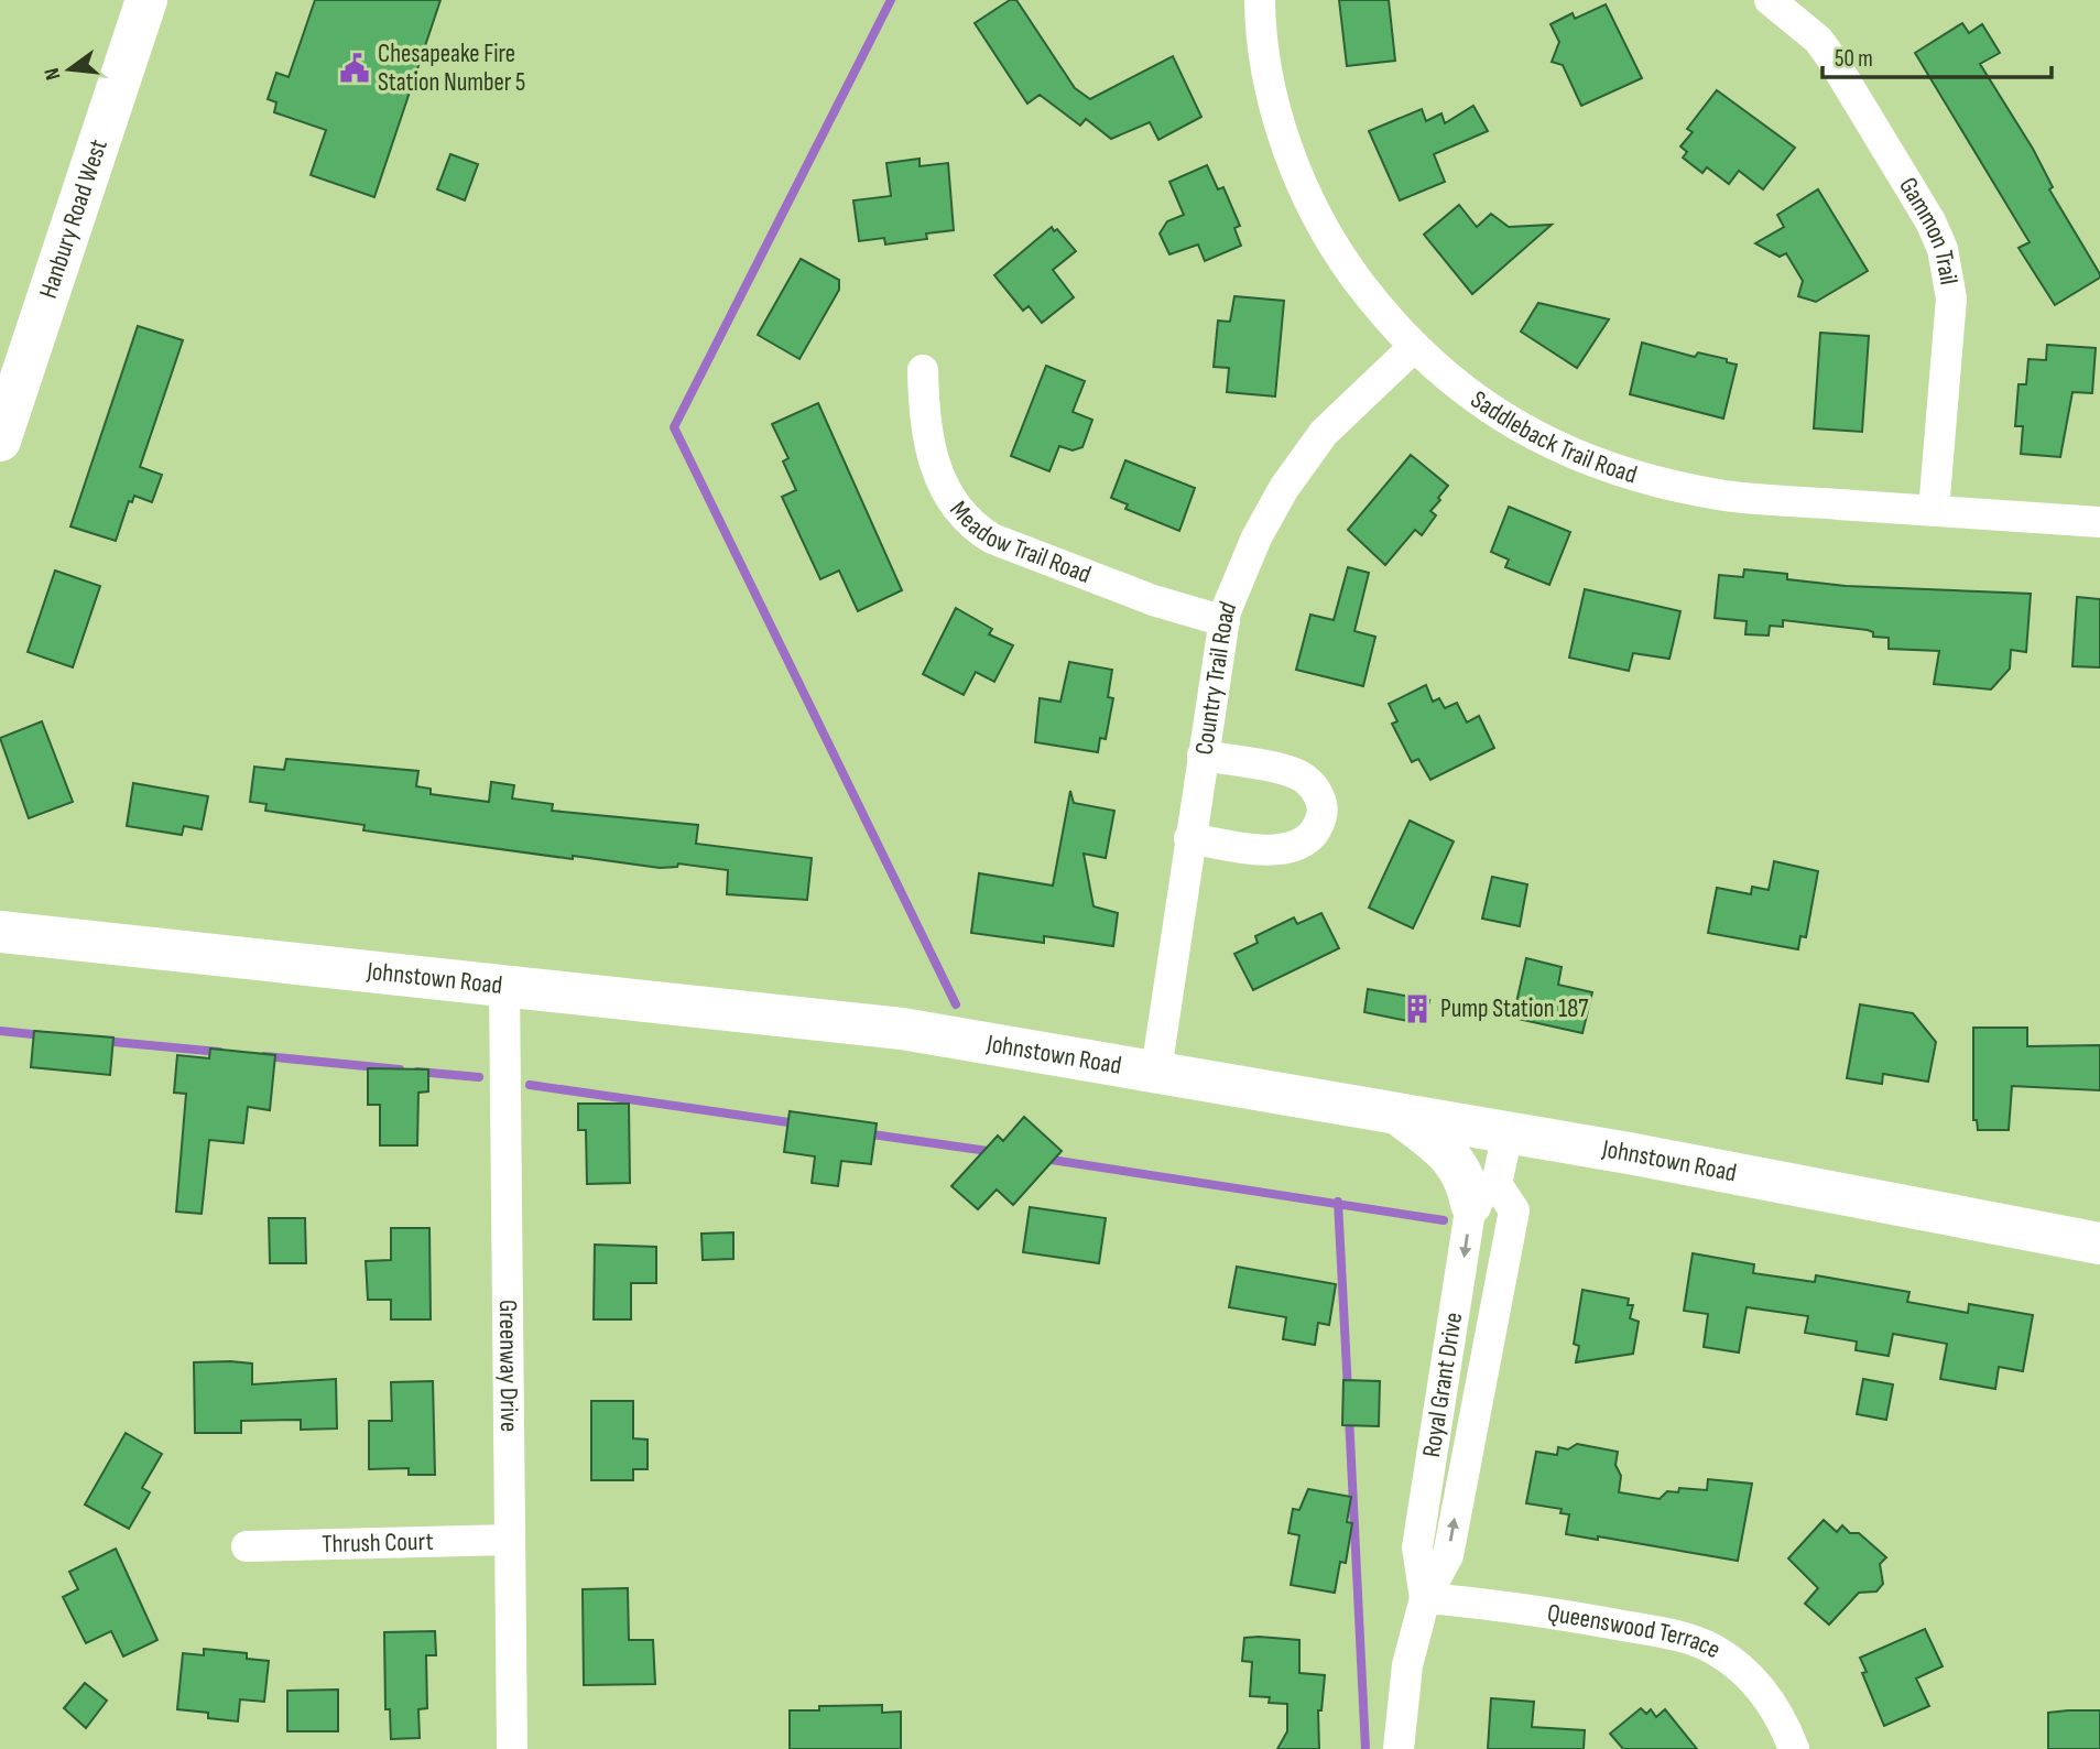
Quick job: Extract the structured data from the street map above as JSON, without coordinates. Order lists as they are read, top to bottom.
{
  "streets": {
    "main road": ["Hanbury Road West", "Johnstown Road"],
    "street": [
      "Gammon Trail",
      "Saddleback Trail Road",
      "Meadow Trail Road",
      "Country Trail Road",
      "Greenway Drive",
      "Royal Grant Drive",
      "Thrush Court",
      "Queenswood Terrace"
    ]
  },
  "crossings": [
    ["Gammon Trail", "Saddleback Trail Road"],
    ["Saddleback Trail Road", "Country Trail Road"],
    ["Meadow Trail Road", "Country Trail Road"],
    ["Country Trail Road", "Johnstown Road"],
    ["Johnstown Road", "Greenway Drive"],
    ["Johnstown Road", "Royal Grant Drive"],
    ["Greenway Drive", "Thrush Court"],
    ["Royal Grant Drive", "Queenswood Terrace"]
  ],
  "places": {
    "public building": ["Chesapeake Fire Station Number 5"],
    "building": ["Pump Station 187"]
  },
  "scale_bar": "50 m",
  "north": "left"
}
